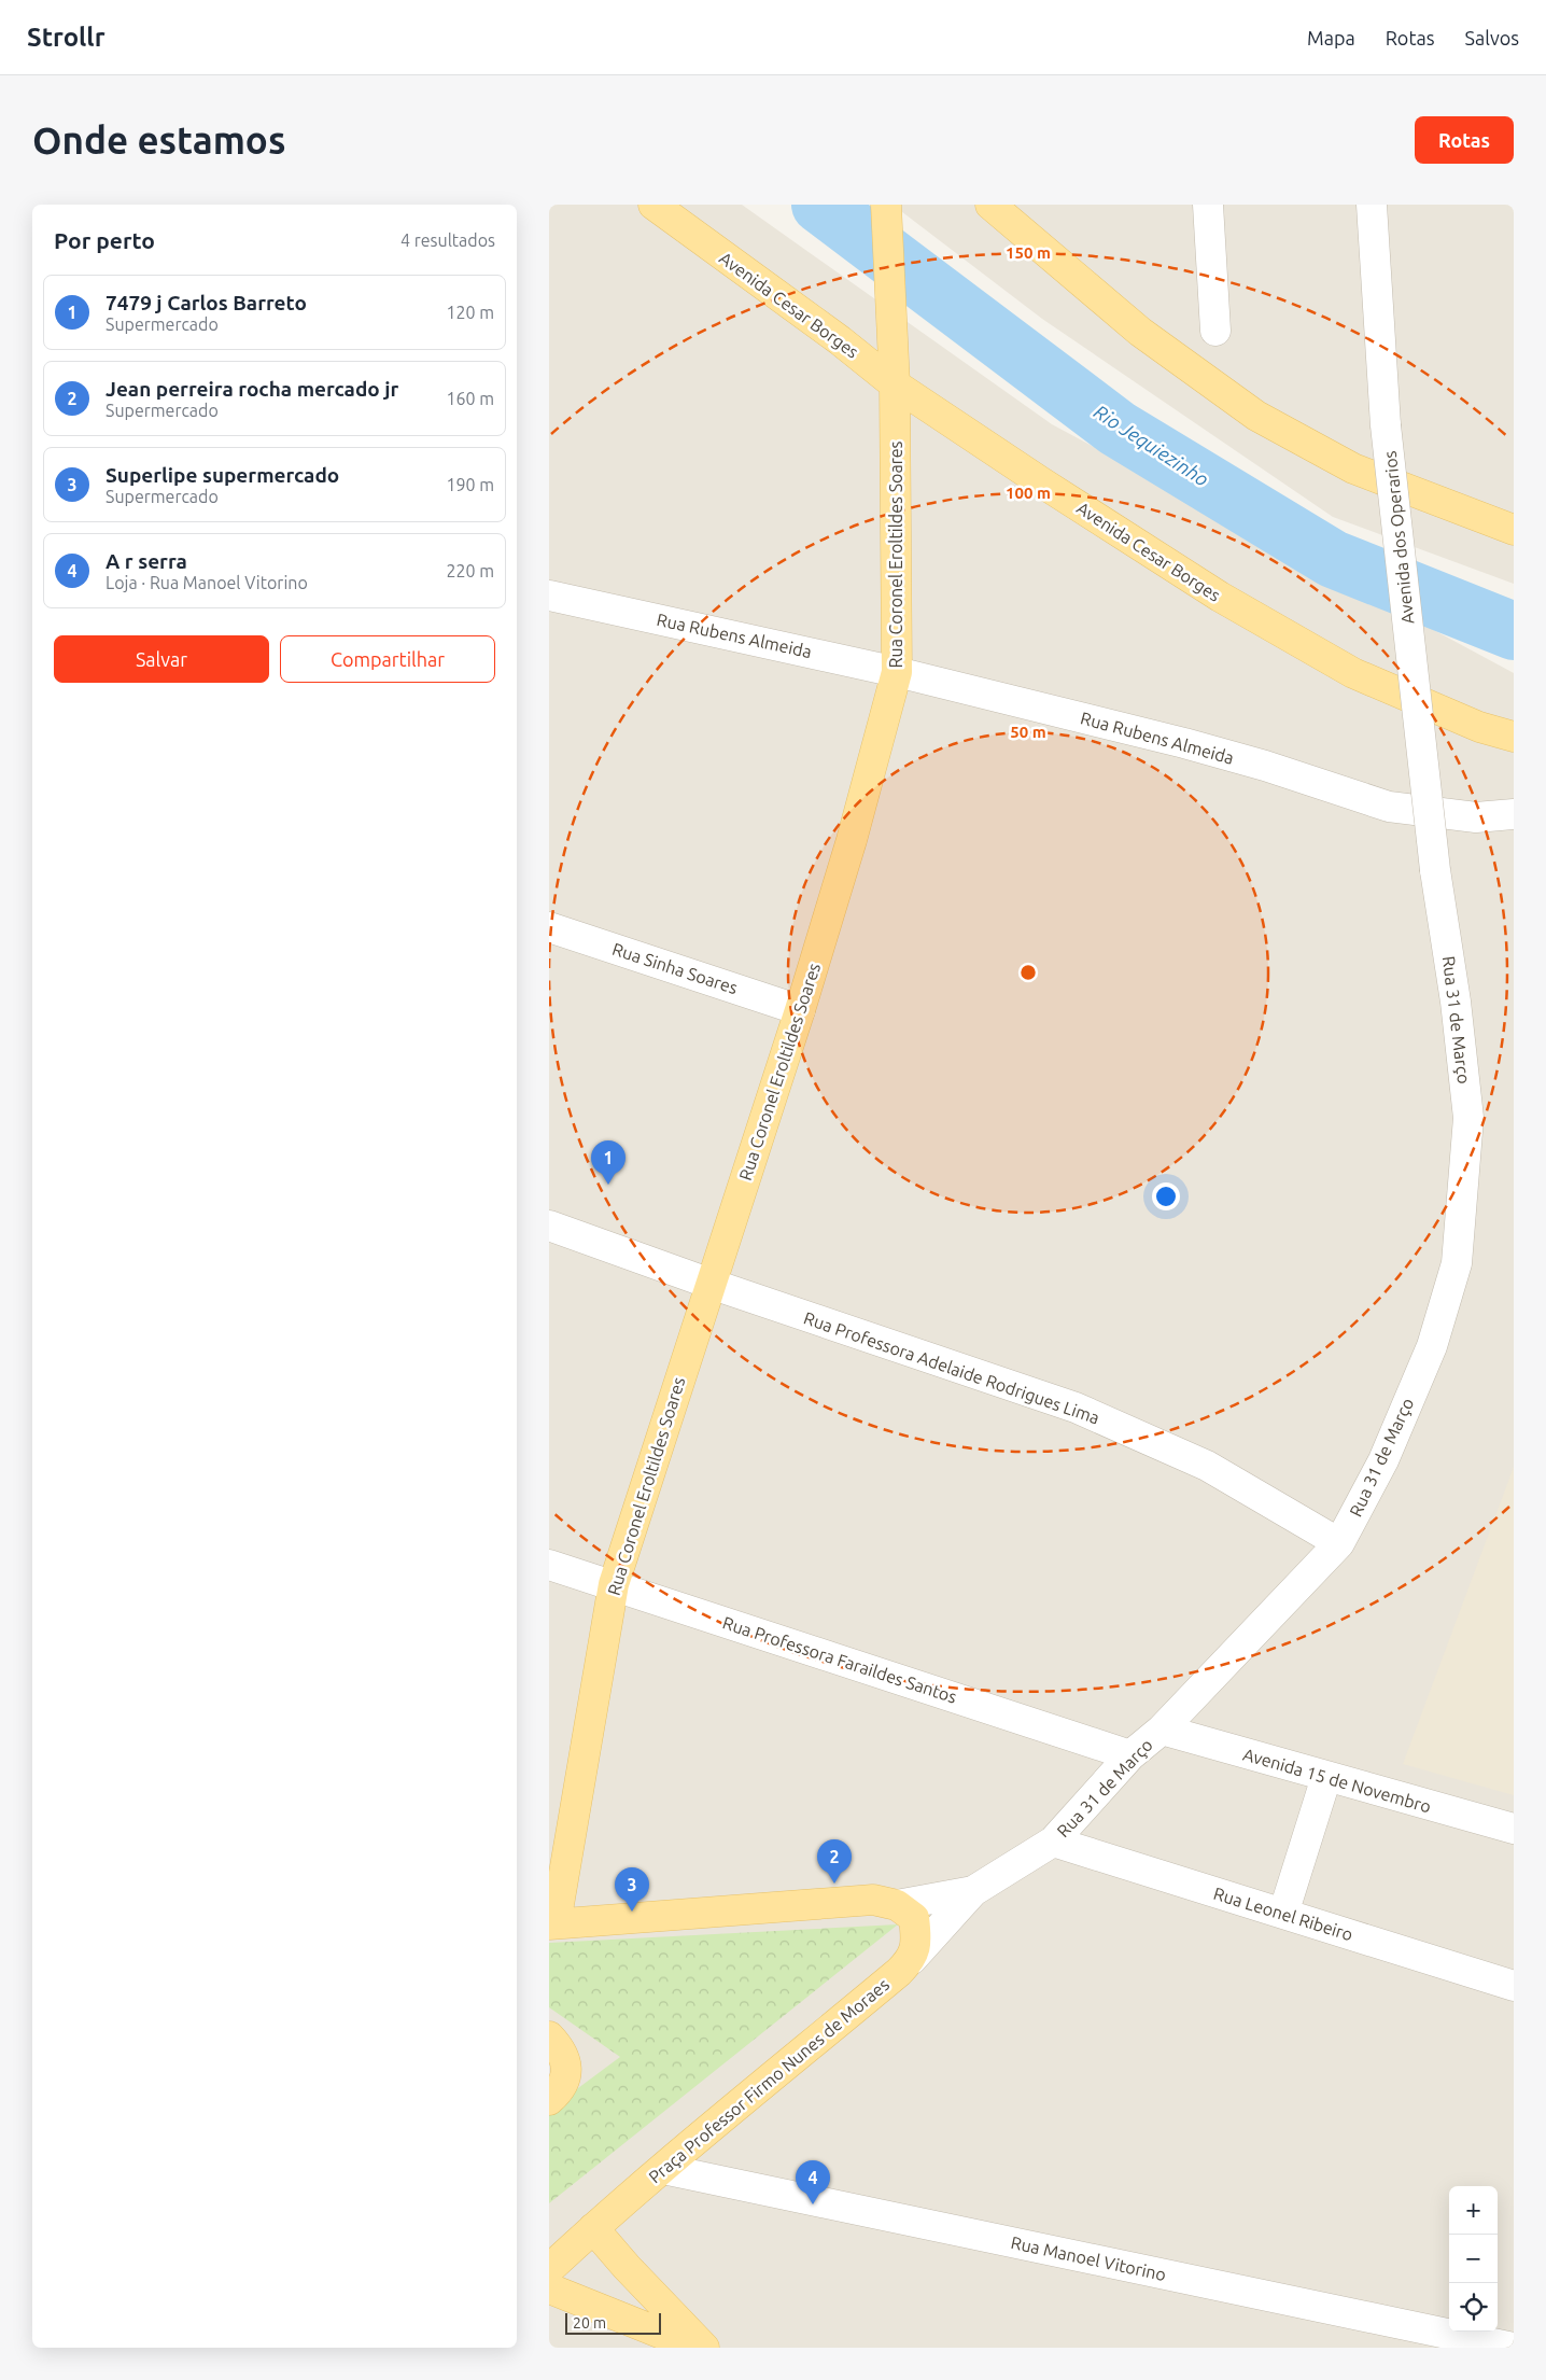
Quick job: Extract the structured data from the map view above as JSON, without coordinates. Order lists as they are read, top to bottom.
{
  "streets": {
    "main road": ["Avenida Cesar Borges", "Rua Coronel Eroltildes Soares", "Praça Professor Firmo Nunes de Moraes"],
    "street": [
      "Avenida dos Operarios",
      "Rua Rubens Almeida",
      "Rua Sinha Soares",
      "Rua 31 de Março",
      "Rua Professora Adelaide Rodrigues Lima",
      "Rua Professora Faraildes Santos",
      "Avenida 15 de Novembro",
      "Rua Leonel Ribeiro",
      "Rua Manoel Vitorino"
    ]
  },
  "crossings": [
    ["Avenida Cesar Borges", "Rua Coronel Eroltildes Soares"],
    ["Avenida dos Operarios", "Rua 31 de Março"],
    ["Rua Coronel Eroltildes Soares", "Rua Rubens Almeida"],
    ["Rua Coronel Eroltildes Soares", "Rua Sinha Soares"],
    ["Rua Coronel Eroltildes Soares", "Rua Professora Adelaide Rodrigues Lima"],
    ["Rua Coronel Eroltildes Soares", "Rua Professora Faraildes Santos"],
    ["Rua 31 de Março", "Rua Professora Adelaide Rodrigues Lima"],
    ["Rua 31 de Março", "Rua Professora Faraildes Santos"],
    ["Rua 31 de Março", "Avenida 15 de Novembro"],
    ["Rua 31 de Março", "Rua Leonel Ribeiro"],
    ["Praça Professor Firmo Nunes de Moraes", "Rua Manoel Vitorino"]
  ],
  "water": ["Rio Jequiezinho"],
  "scale_bar": "20 m",
  "page": {
    "header": "Strollr",
    "nav": ["Mapa", "Rotas", "Salvos"],
    "buttons": [
      "Rotas",
      ["Salvar", "Compartilhar"]
    ],
    "title": "Onde estamos",
    "heading": ["Por perto", "4 resultados"],
    "list": [
      {
        "mark": "1",
        "name": "7479 j Carlos Barreto",
        "note": "Supermercado",
        "value": "120 m"
      },
      {
        "mark": "2",
        "name": "Jean perreira rocha mercado jr",
        "note": "Supermercado",
        "value": "160 m"
      },
      {
        "mark": "3",
        "name": "Superlipe supermercado",
        "note": "Supermercado",
        "value": "190 m"
      },
      {
        "mark": "4",
        "name": "A r serra",
        "note": "Loja · Rua Manoel Vitorino",
        "value": "220 m"
      }
    ],
    "pins": [
      "1",
      "2",
      "3",
      "4"
    ],
    "map_buttons": ["+", "−"],
    "scale": "20 m"
  },
  "rings": ["150 m", "100 m", "50 m"]
}
